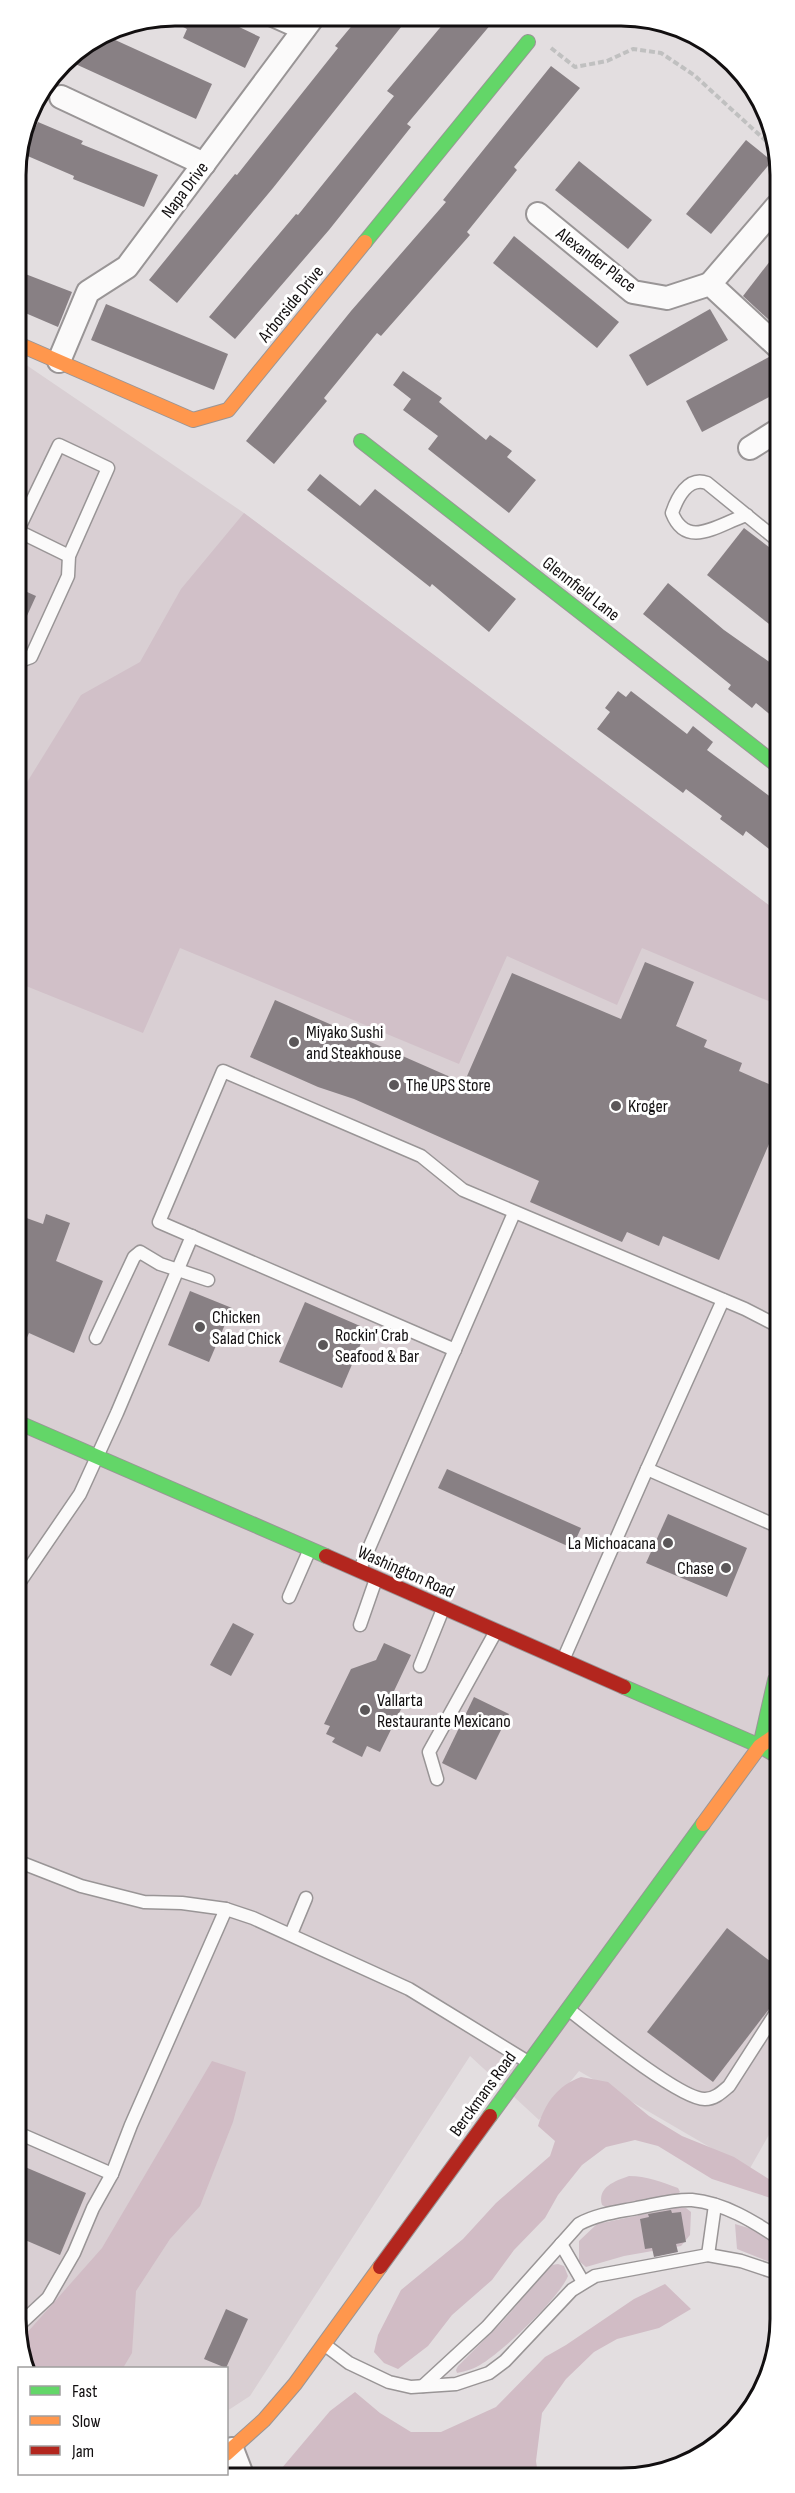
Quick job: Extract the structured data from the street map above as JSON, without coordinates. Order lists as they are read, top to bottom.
{
  "streets": {
    "main road": [
      "Arborside Drive",
      "Glennfield Lane",
      "Washington Road",
      "Berckmans Road"
    ],
    "street": ["Napa Drive", "Alexander Place"]
  },
  "crossings": [
    ["Napa Drive", "Arborside Drive"],
    ["Washington Road", "Berckmans Road"]
  ],
  "places": [
    "Miyako Sushi and Steakhouse",
    "The UPS Store",
    "Kroger",
    "Chicken Salad Chick",
    "Rockin' Crab Seafood & Bar",
    "La Michoacana",
    "Chase",
    "Vallarta Restaurante Mexicano"
  ],
  "legend": ["Fast", "Slow", "Jam"]
}
